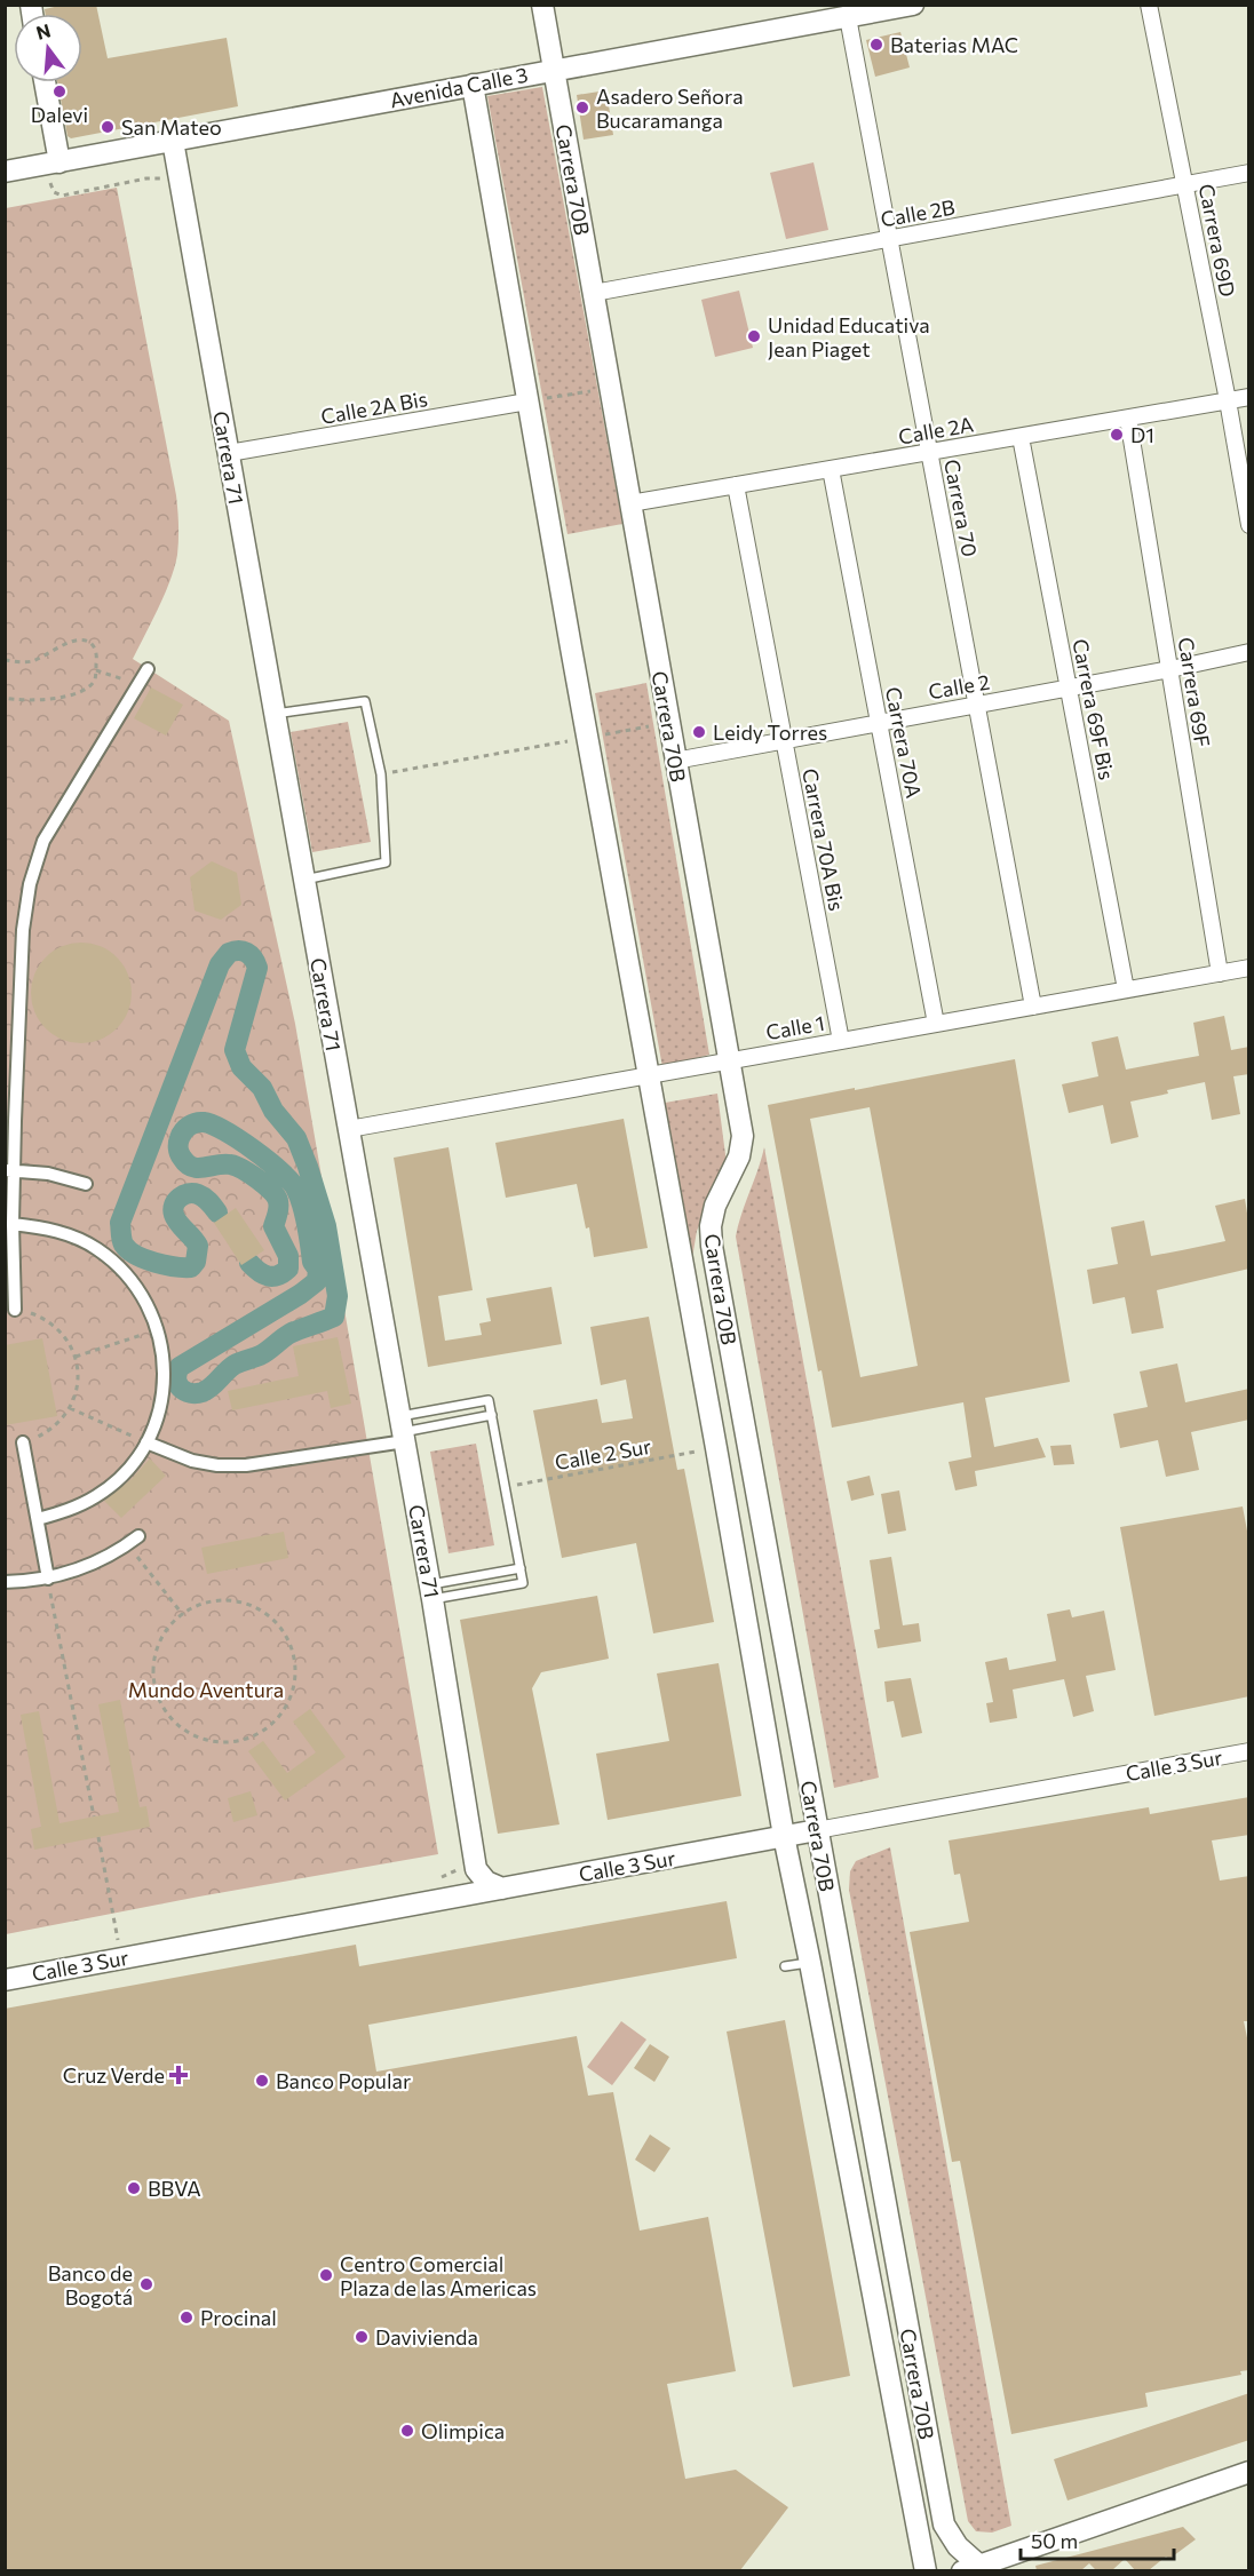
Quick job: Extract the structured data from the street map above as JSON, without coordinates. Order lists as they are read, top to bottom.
{
  "streets": {
    "street": [
      "Avenida Calle 3",
      "Carrera 70B",
      "Calle 2B",
      "Carrera 69D",
      "Calle 2A Bis",
      "Calle 2A",
      "Carrera 71",
      "Carrera 70",
      "Calle 2",
      "Carrera 69F",
      "Carrera 69F Bis",
      "Carrera 70A",
      "Carrera 70A Bis",
      "Calle 1",
      "Calle 3 Sur"
    ],
    "path": ["Calle 2 Sur"]
  },
  "crossings": [
    ["Avenida Calle 3", "Carrera 70B"],
    ["Avenida Calle 3", "Carrera 71"],
    ["Avenida Calle 3", "Carrera 70"],
    ["Carrera 70B", "Calle 2B"],
    ["Carrera 70B", "Calle 2A Bis"],
    ["Carrera 70B", "Calle 2A"],
    ["Carrera 70B", "Calle 2"],
    ["Carrera 70B", "Calle 1"],
    ["Carrera 70B", "Calle 3 Sur"],
    ["Calle 2B", "Carrera 69D"],
    ["Calle 2B", "Carrera 70"],
    ["Carrera 69D", "Calle 2A"],
    ["Calle 2A Bis", "Carrera 71"],
    ["Calle 2A", "Carrera 70"],
    ["Calle 2A", "Carrera 69F"],
    ["Calle 2A", "Carrera 69F Bis"],
    ["Calle 2A", "Carrera 70A"],
    ["Calle 2A", "Carrera 70A Bis"],
    ["Carrera 71", "Calle 1"],
    ["Carrera 70", "Calle 2"],
    ["Carrera 70", "Calle 1"],
    ["Calle 2", "Carrera 69F"],
    ["Calle 2", "Carrera 69F Bis"],
    ["Calle 2", "Carrera 70A"],
    ["Calle 2", "Carrera 70A Bis"],
    ["Carrera 69F", "Calle 1"],
    ["Carrera 69F Bis", "Calle 1"],
    ["Carrera 70A", "Calle 1"],
    ["Carrera 70A Bis", "Calle 1"]
  ],
  "parks": ["Mundo Aventura"],
  "places": {
    "other": [
      "Baterias MAC",
      "Dalevi",
      "Asadero Señora Bucaramanga",
      "San Mateo",
      "Unidad Educativa Jean Piaget",
      "D1",
      "Leidy Torres",
      "Banco Popular",
      "BBVA",
      "Centro Comercial Plaza de las Americas",
      "Banco de Bogotá",
      "Procinal",
      "Davivienda",
      "Olimpica"
    ],
    "health": ["Cruz Verde"]
  },
  "scale_bar": "50 m",
  "north": "top"
}
